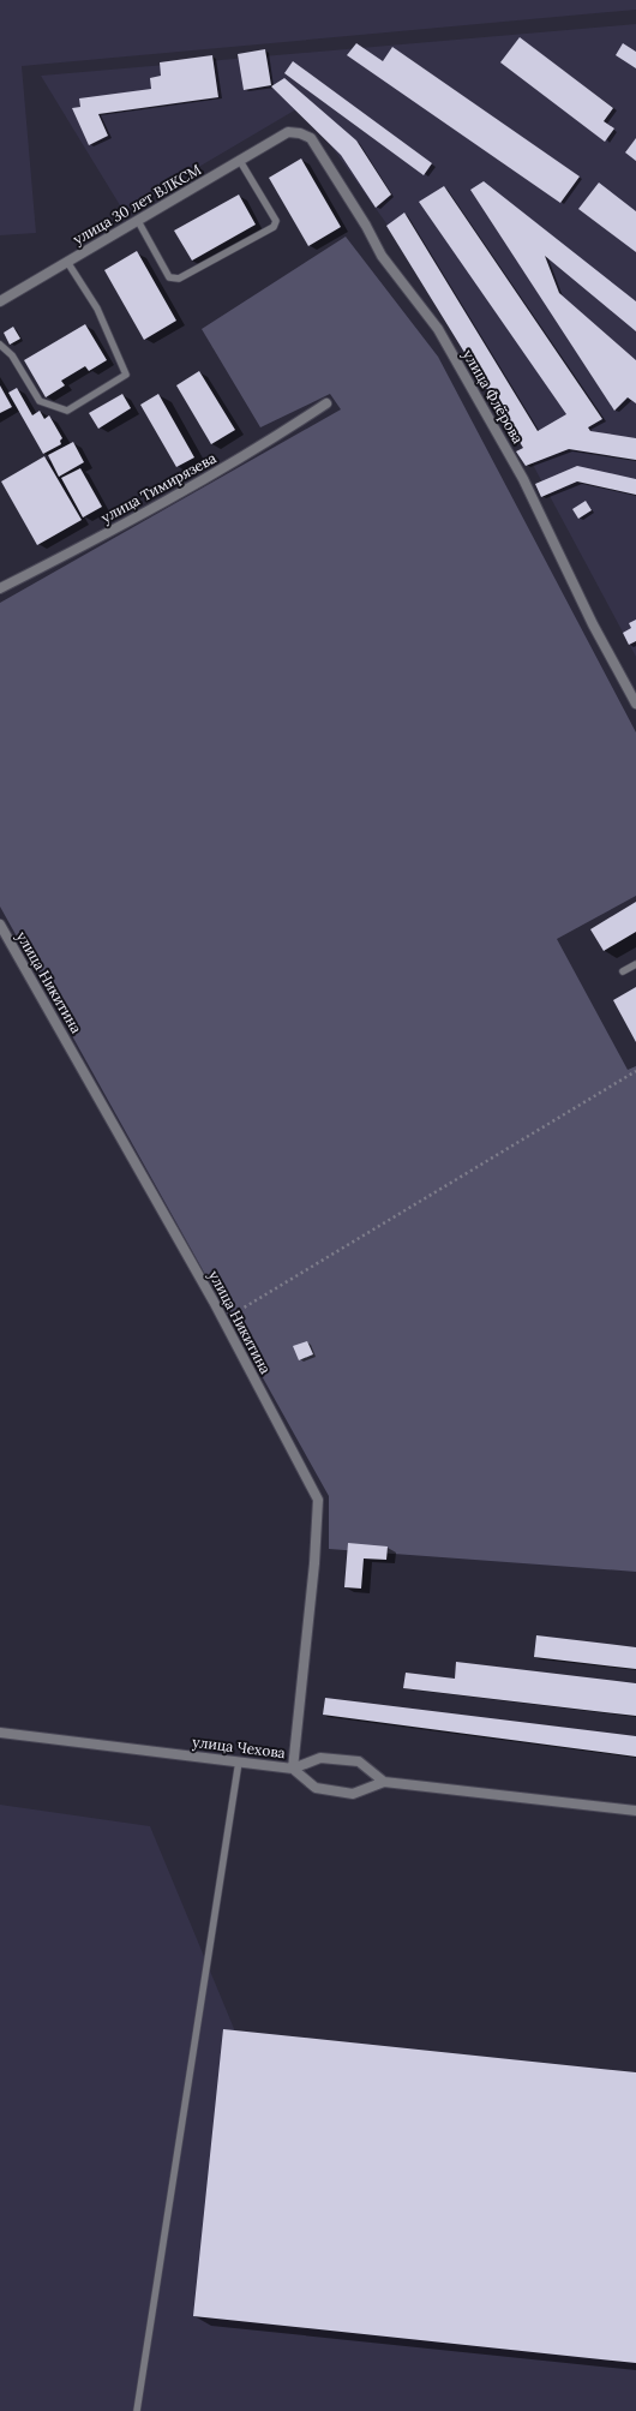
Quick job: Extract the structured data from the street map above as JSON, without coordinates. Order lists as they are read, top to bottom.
{
  "streets": {
    "street": [
      "улица 30 лет ВЛКСМ",
      "улица Флёрова",
      "улица Тимирязева",
      "улица Никитина",
      "улица Чехова"
    ]
  },
  "crossings": [
    ["улица 30 лет ВЛКСМ", "улица Флёрова"],
    ["улица Никитина", "улица Чехова"]
  ]
}
